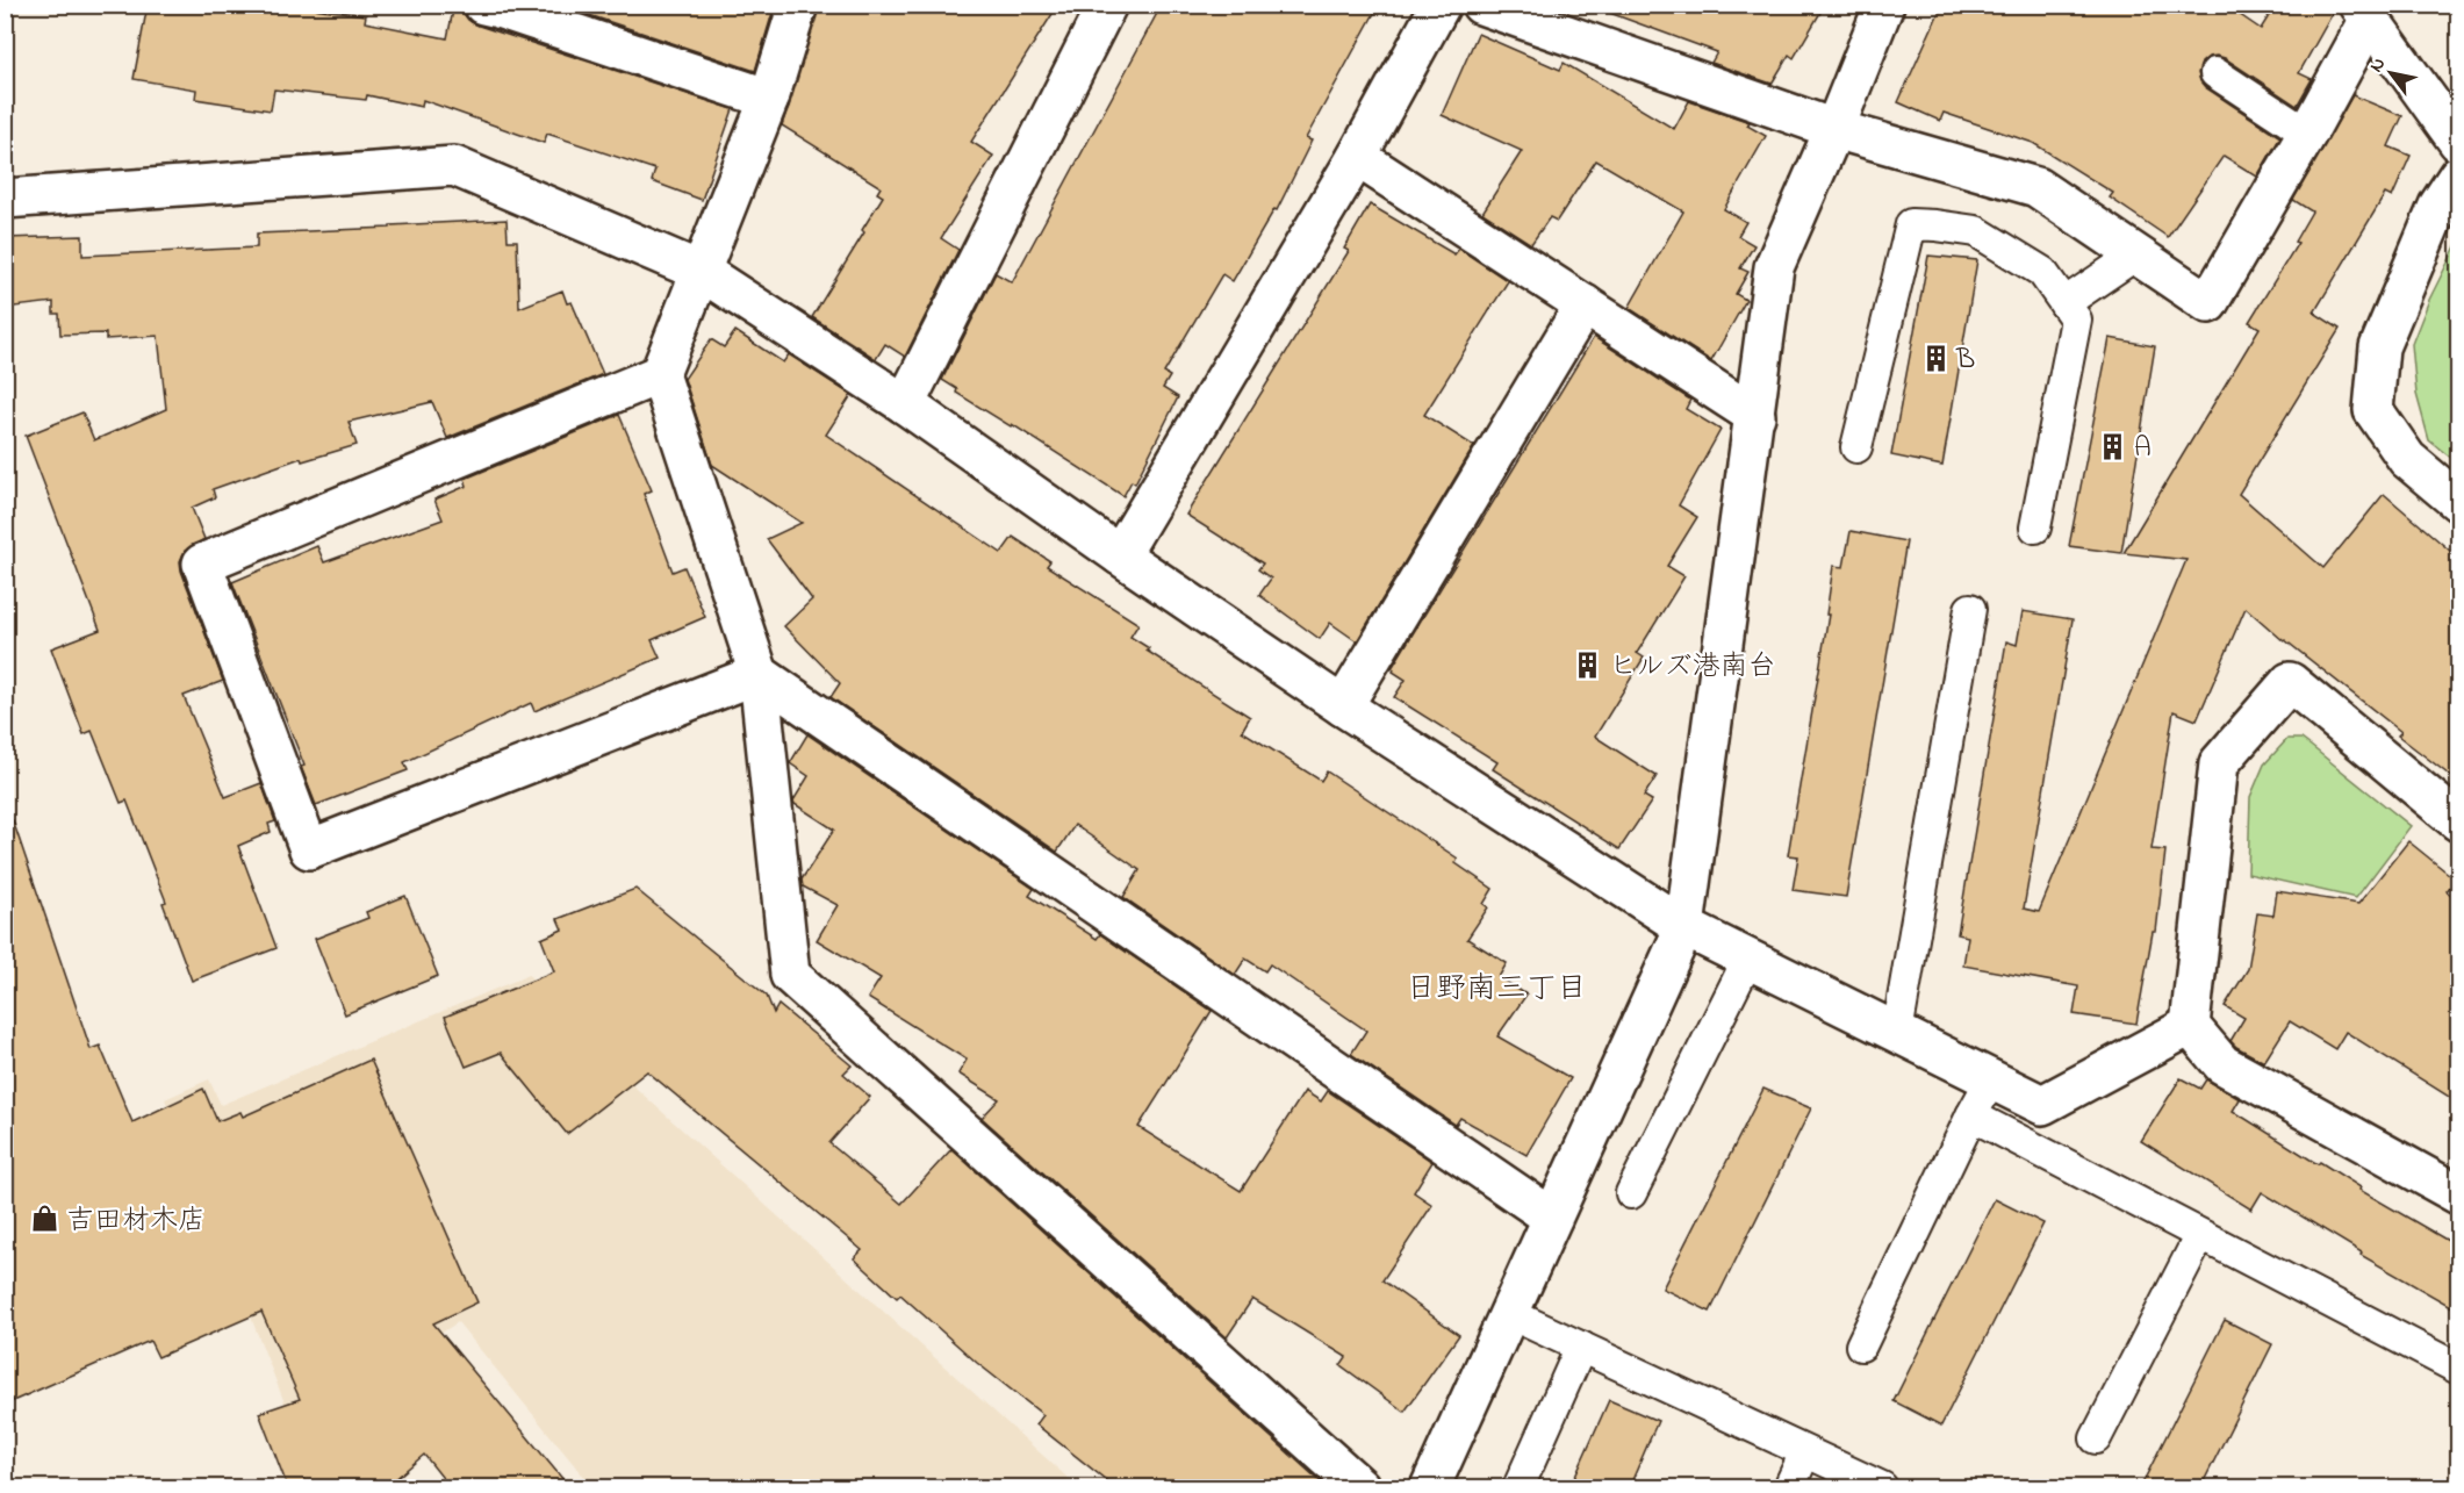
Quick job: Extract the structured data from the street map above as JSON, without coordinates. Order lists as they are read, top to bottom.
{
  "districts": ["日野南三丁目"],
  "places": {
    "building": ["B", "A", "ヒルズ港南台"],
    "shop": ["吉田材木店"]
  },
  "north": "top left"
}
